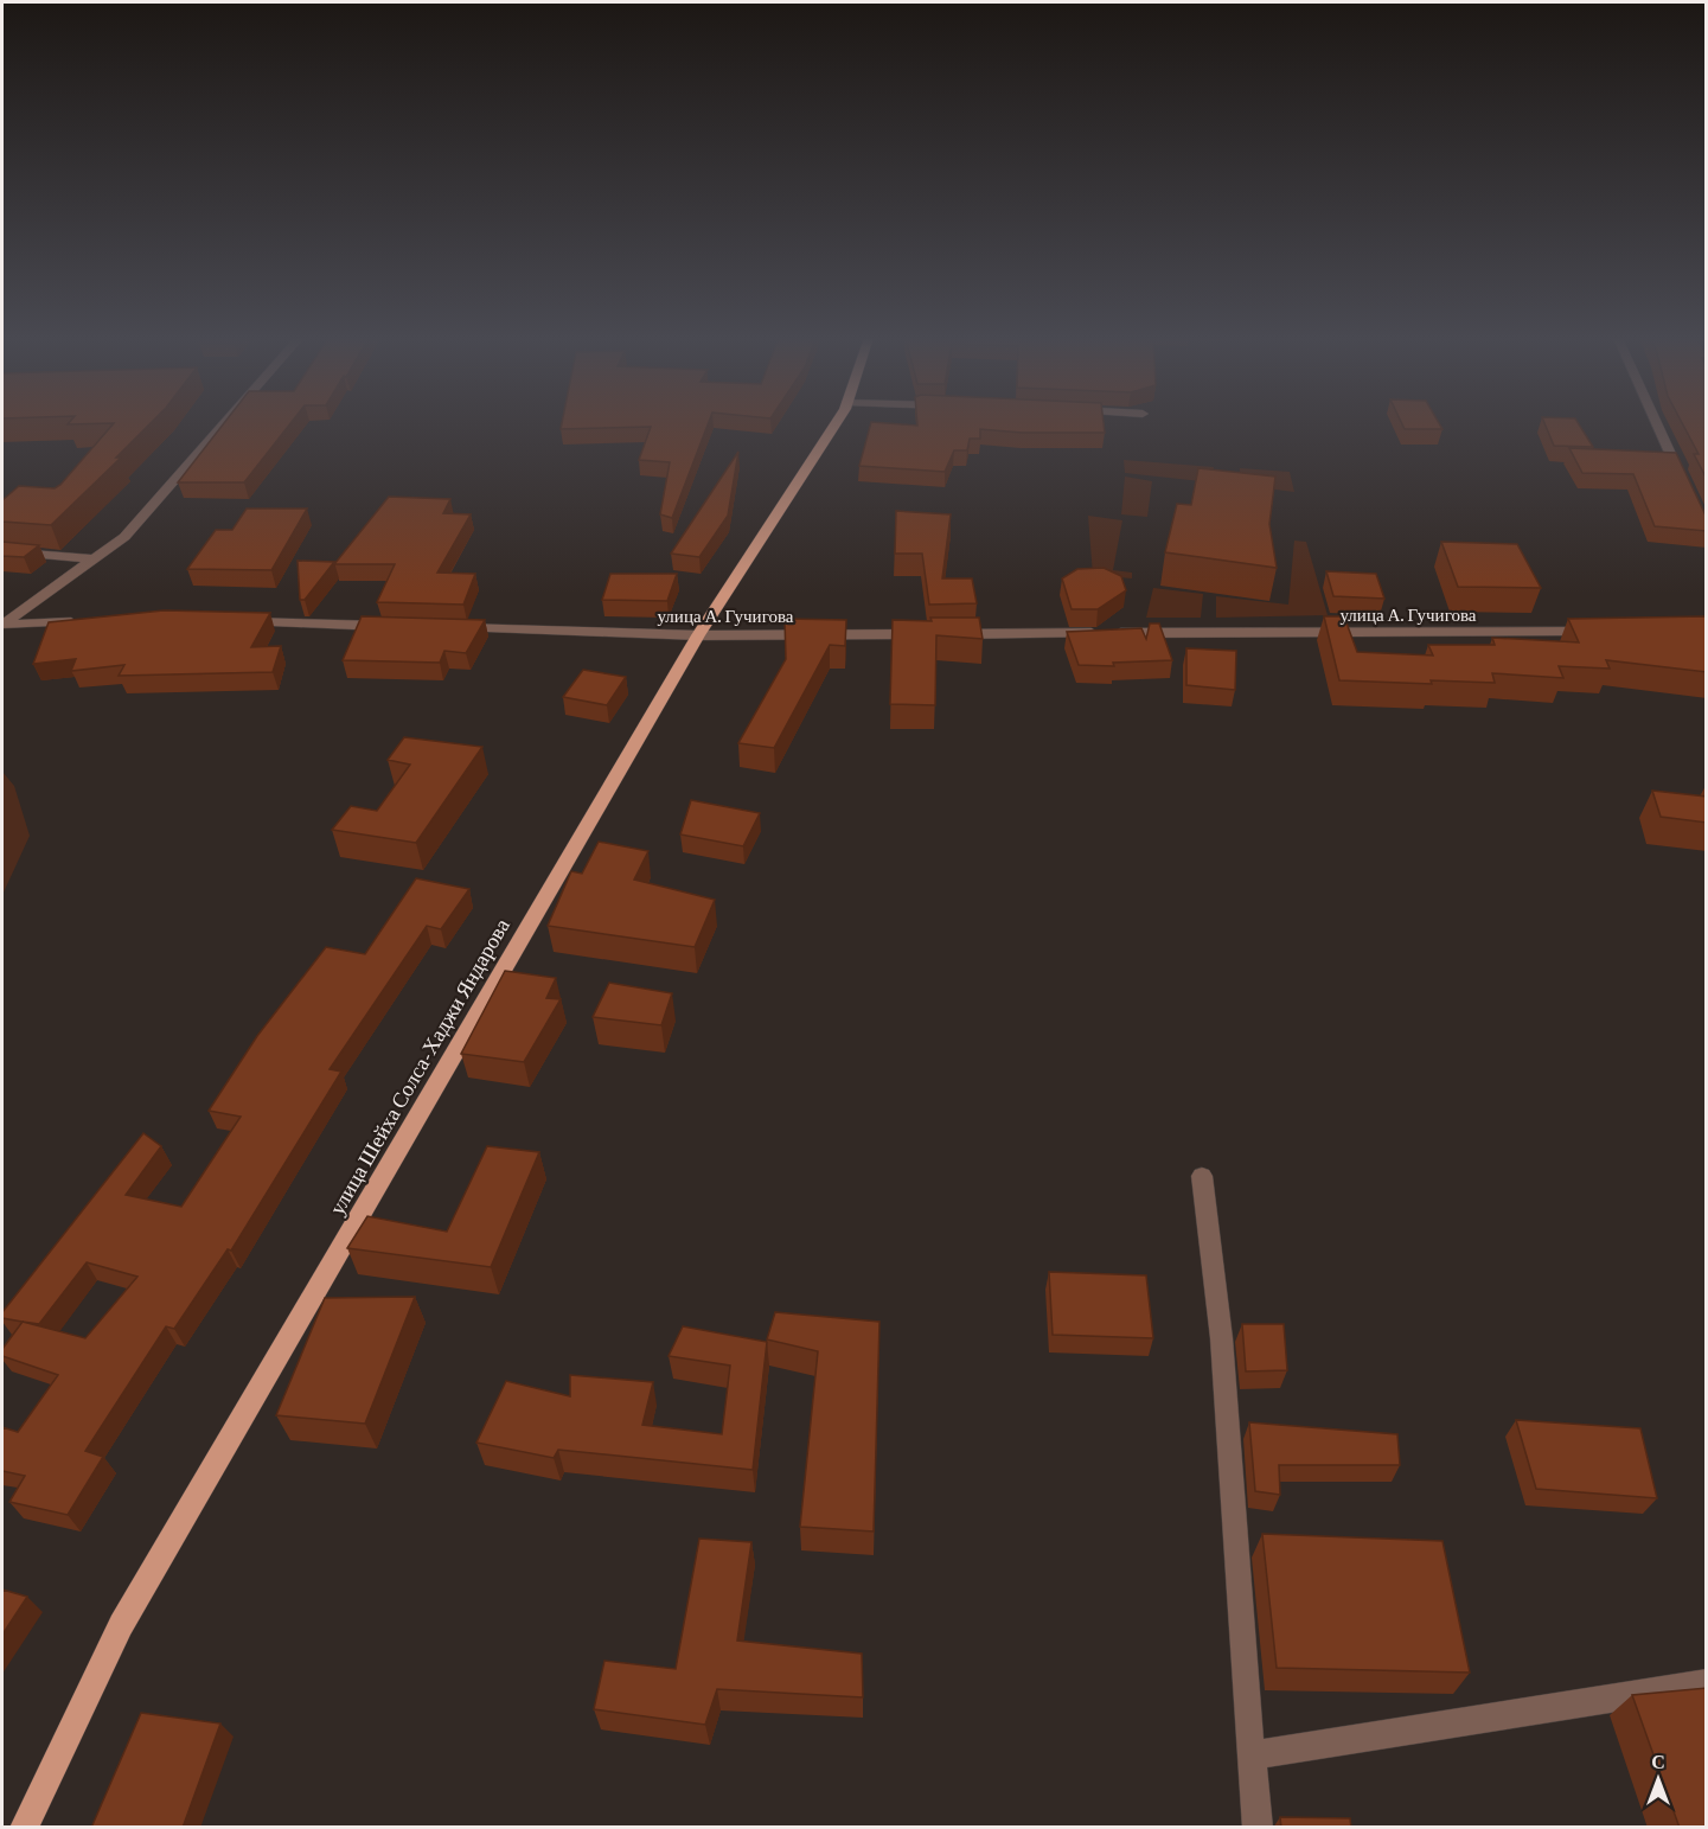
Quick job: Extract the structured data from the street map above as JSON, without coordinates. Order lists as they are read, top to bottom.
{
  "streets": {
    "main road": ["улица Шейха Солса-Хаджи Яндарова"],
    "street": ["улица А. Гучигова"]
  },
  "crossings": [
    ["улица А. Гучигова", "улица Шейха Солса-Хаджи Яндарова"]
  ],
  "north": "top"
}
